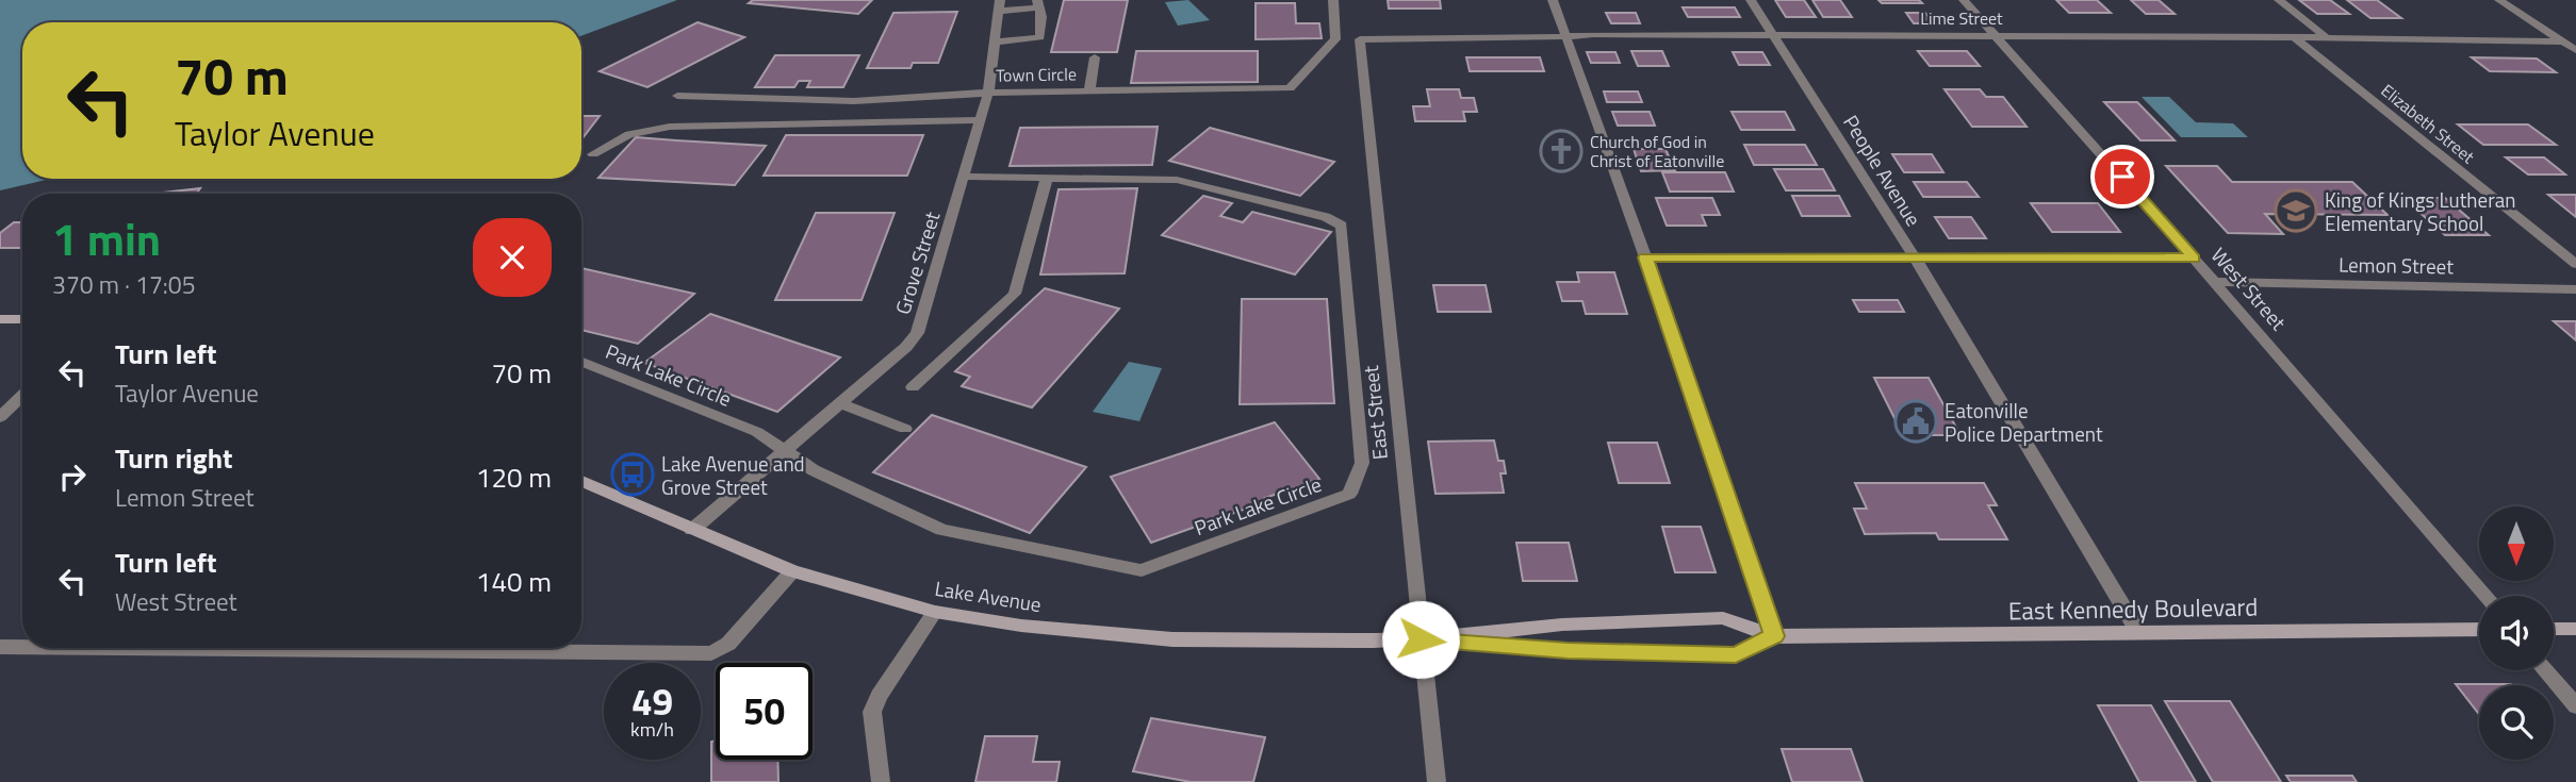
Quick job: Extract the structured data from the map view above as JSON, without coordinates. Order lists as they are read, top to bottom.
{
  "streets": {
    "main road": ["Lake Avenue", "East Kennedy Boulevard"],
    "street": [
      "Lime Street",
      "Town Circle",
      "Elizabeth Street",
      "People Avenue",
      "Grove Street",
      "Lemon Street",
      "West Street",
      "Park Lake Circle",
      "East Street"
    ]
  },
  "crossings": [
    ["Lime Street", "Elizabeth Street"],
    ["Lime Street", "People Avenue"],
    ["Lime Street", "West Street"],
    ["Lime Street", "East Street"],
    ["Town Circle", "Grove Street"],
    ["People Avenue", "East Kennedy Boulevard"],
    ["Grove Street", "Park Lake Circle"],
    ["Grove Street", "Lake Avenue"],
    ["Lemon Street", "West Street"],
    ["East Street", "Lake Avenue"],
    ["East Street", "East Kennedy Boulevard"],
    ["Lake Avenue", "East Kennedy Boulevard"]
  ],
  "places": {
    "church": ["Church of God in Christ of Eatonville"],
    "school or university": ["King of Kings Lutheran Elementary School"],
    "public building": ["Eatonville Police Department"],
    "bus stop": ["Lake Avenue and Grove Street"]
  },
  "north": "bottom",
  "page": {
    "turn": ["70 m", "Taylor Avenue"],
    "heading": ["1 min", "370 m · 17:05"],
    "list": [
      {
        "name": "Turn left",
        "note": "Taylor Avenue",
        "value": "70 m"
      },
      {
        "name": "Turn right",
        "note": "Lemon Street",
        "value": "120 m"
      },
      {
        "name": "Turn left",
        "note": "West Street",
        "value": "140 m"
      }
    ],
    "speed": "49 km/h",
    "limit": "50"
  }
}
